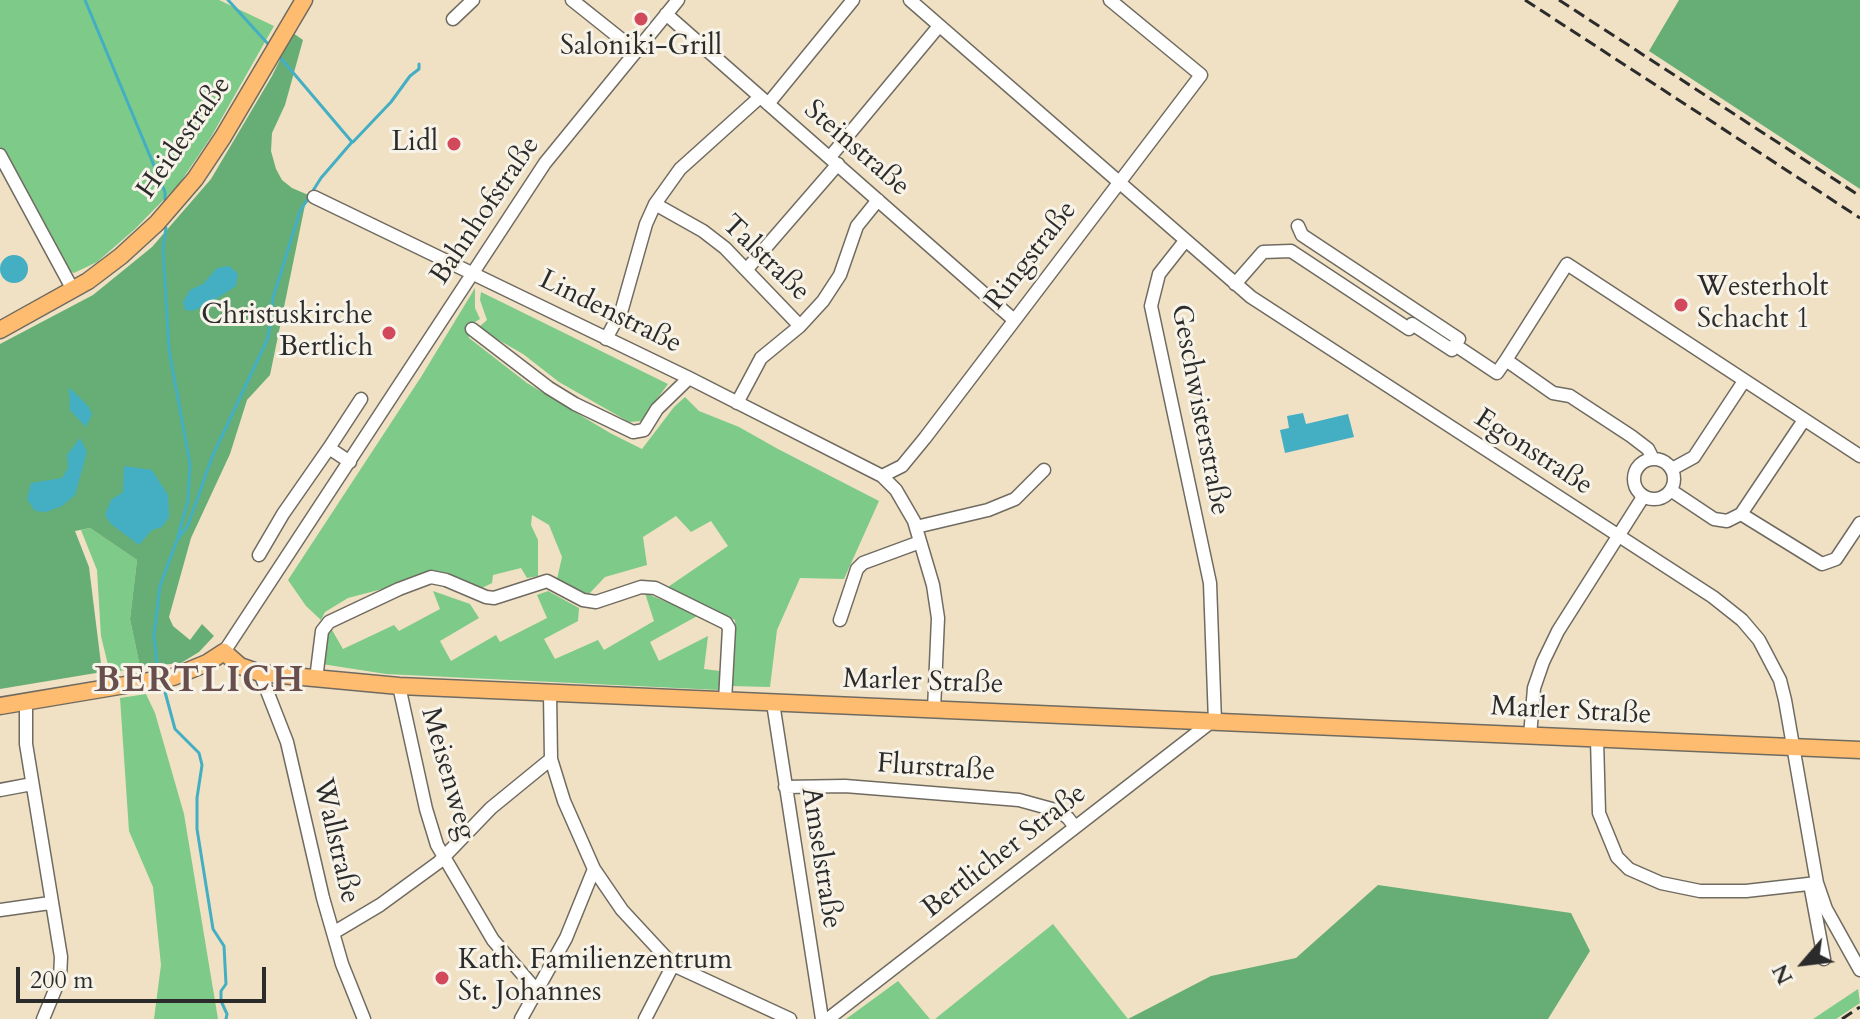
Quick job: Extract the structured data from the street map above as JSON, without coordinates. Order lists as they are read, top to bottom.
{
  "streets": {
    "main road": ["Heidestraße", "Marler Straße"],
    "street": [
      "Steinstraße",
      "Bahnhofstraße",
      "Ringstraße",
      "Talstraße",
      "Lindenstraße",
      "Geschwisterstraße",
      "Egonstraße",
      "Flurstraße",
      "Meisenweg",
      "Wallstraße",
      "Bertlicher Straße",
      "Amselstraße"
    ]
  },
  "crossings": [
    ["Steinstraße", "Bahnhofstraße"],
    ["Steinstraße", "Ringstraße"],
    ["Bahnhofstraße", "Lindenstraße"],
    ["Bahnhofstraße", "Marler Straße"],
    ["Ringstraße", "Lindenstraße"],
    ["Lindenstraße", "Marler Straße"],
    ["Geschwisterstraße", "Egonstraße"],
    ["Geschwisterstraße", "Marler Straße"],
    ["Geschwisterstraße", "Bertlicher Straße"],
    ["Egonstraße", "Marler Straße"],
    ["Marler Straße", "Meisenweg"],
    ["Marler Straße", "Wallstraße"],
    ["Marler Straße", "Bertlicher Straße"],
    ["Marler Straße", "Amselstraße"],
    ["Flurstraße", "Bertlicher Straße"],
    ["Flurstraße", "Amselstraße"],
    ["Bertlicher Straße", "Amselstraße"]
  ],
  "districts": ["BERTLICH"],
  "places": [
    "Saloniki-Grill",
    "Lidl",
    "Westerholt Schacht 1",
    "Christuskirche Bertlich",
    "Kath. Familienzentrum St. Johannes"
  ],
  "scale_bar": "200 m",
  "north": "bottom left"
}
